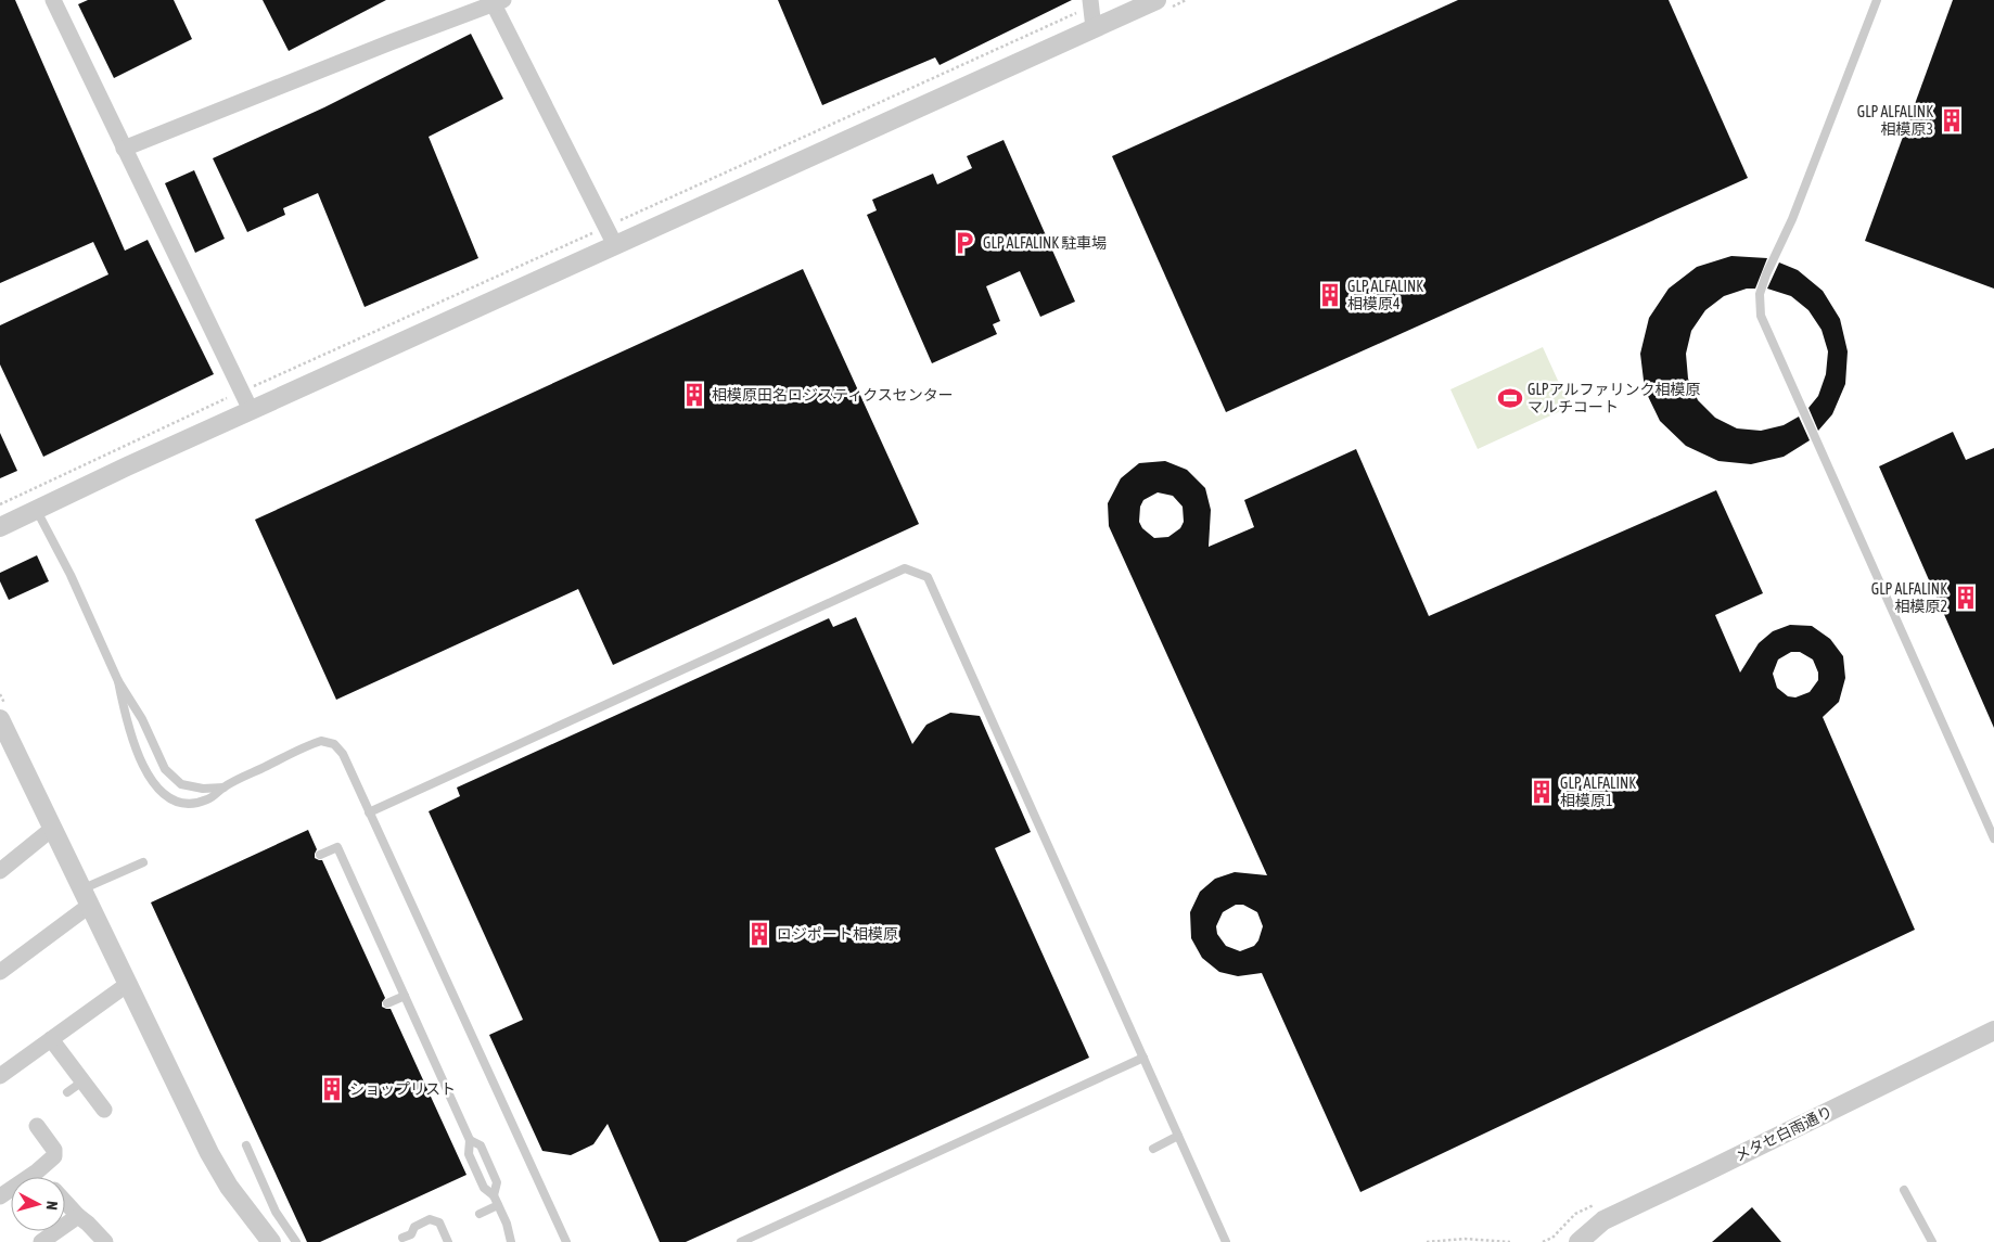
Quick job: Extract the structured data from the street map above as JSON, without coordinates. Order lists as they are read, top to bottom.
{
  "streets": {
    "street": ["メタセ白雨通り"]
  },
  "places": {
    "building": [
      "GLP ALFALINK 相模原3",
      "GLP ALFALINK 相模原4",
      "相模原田名ロジスティクスセンター",
      "GLP ALFALINK 相模原2",
      "GLP ALFALINK 相模原1",
      "ロジポート相模原",
      "ショップリスト"
    ],
    "parking": ["GLP ALFALINK 駐車場"],
    "sports": ["GLPアルファリンク相模原 マルチコート"]
  },
  "north": "right"
}
